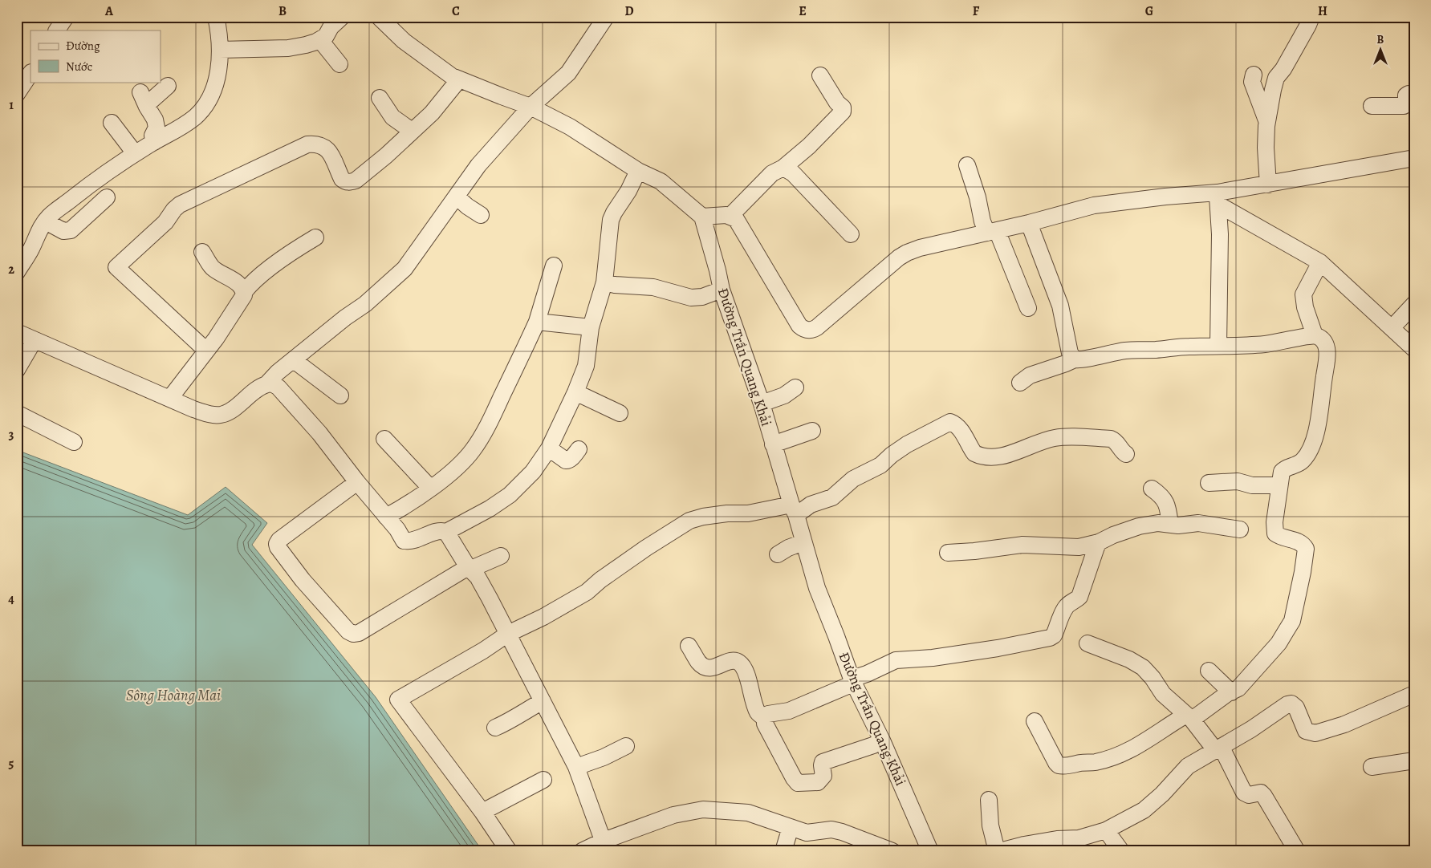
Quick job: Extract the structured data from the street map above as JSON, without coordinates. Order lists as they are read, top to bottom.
{
  "streets": {
    "street": ["Đường Trần Quang Khải"]
  },
  "water": ["Sông Hoàng Mai"],
  "legend": ["Đường", "Nước"],
  "north": "top",
  "grid": {
    "columns": [
      "A",
      "B",
      "C",
      "D",
      "E",
      "F",
      "G",
      "H"
    ],
    "rows": [
      "1",
      "2",
      "3",
      "4",
      "5"
    ]
  }
}
